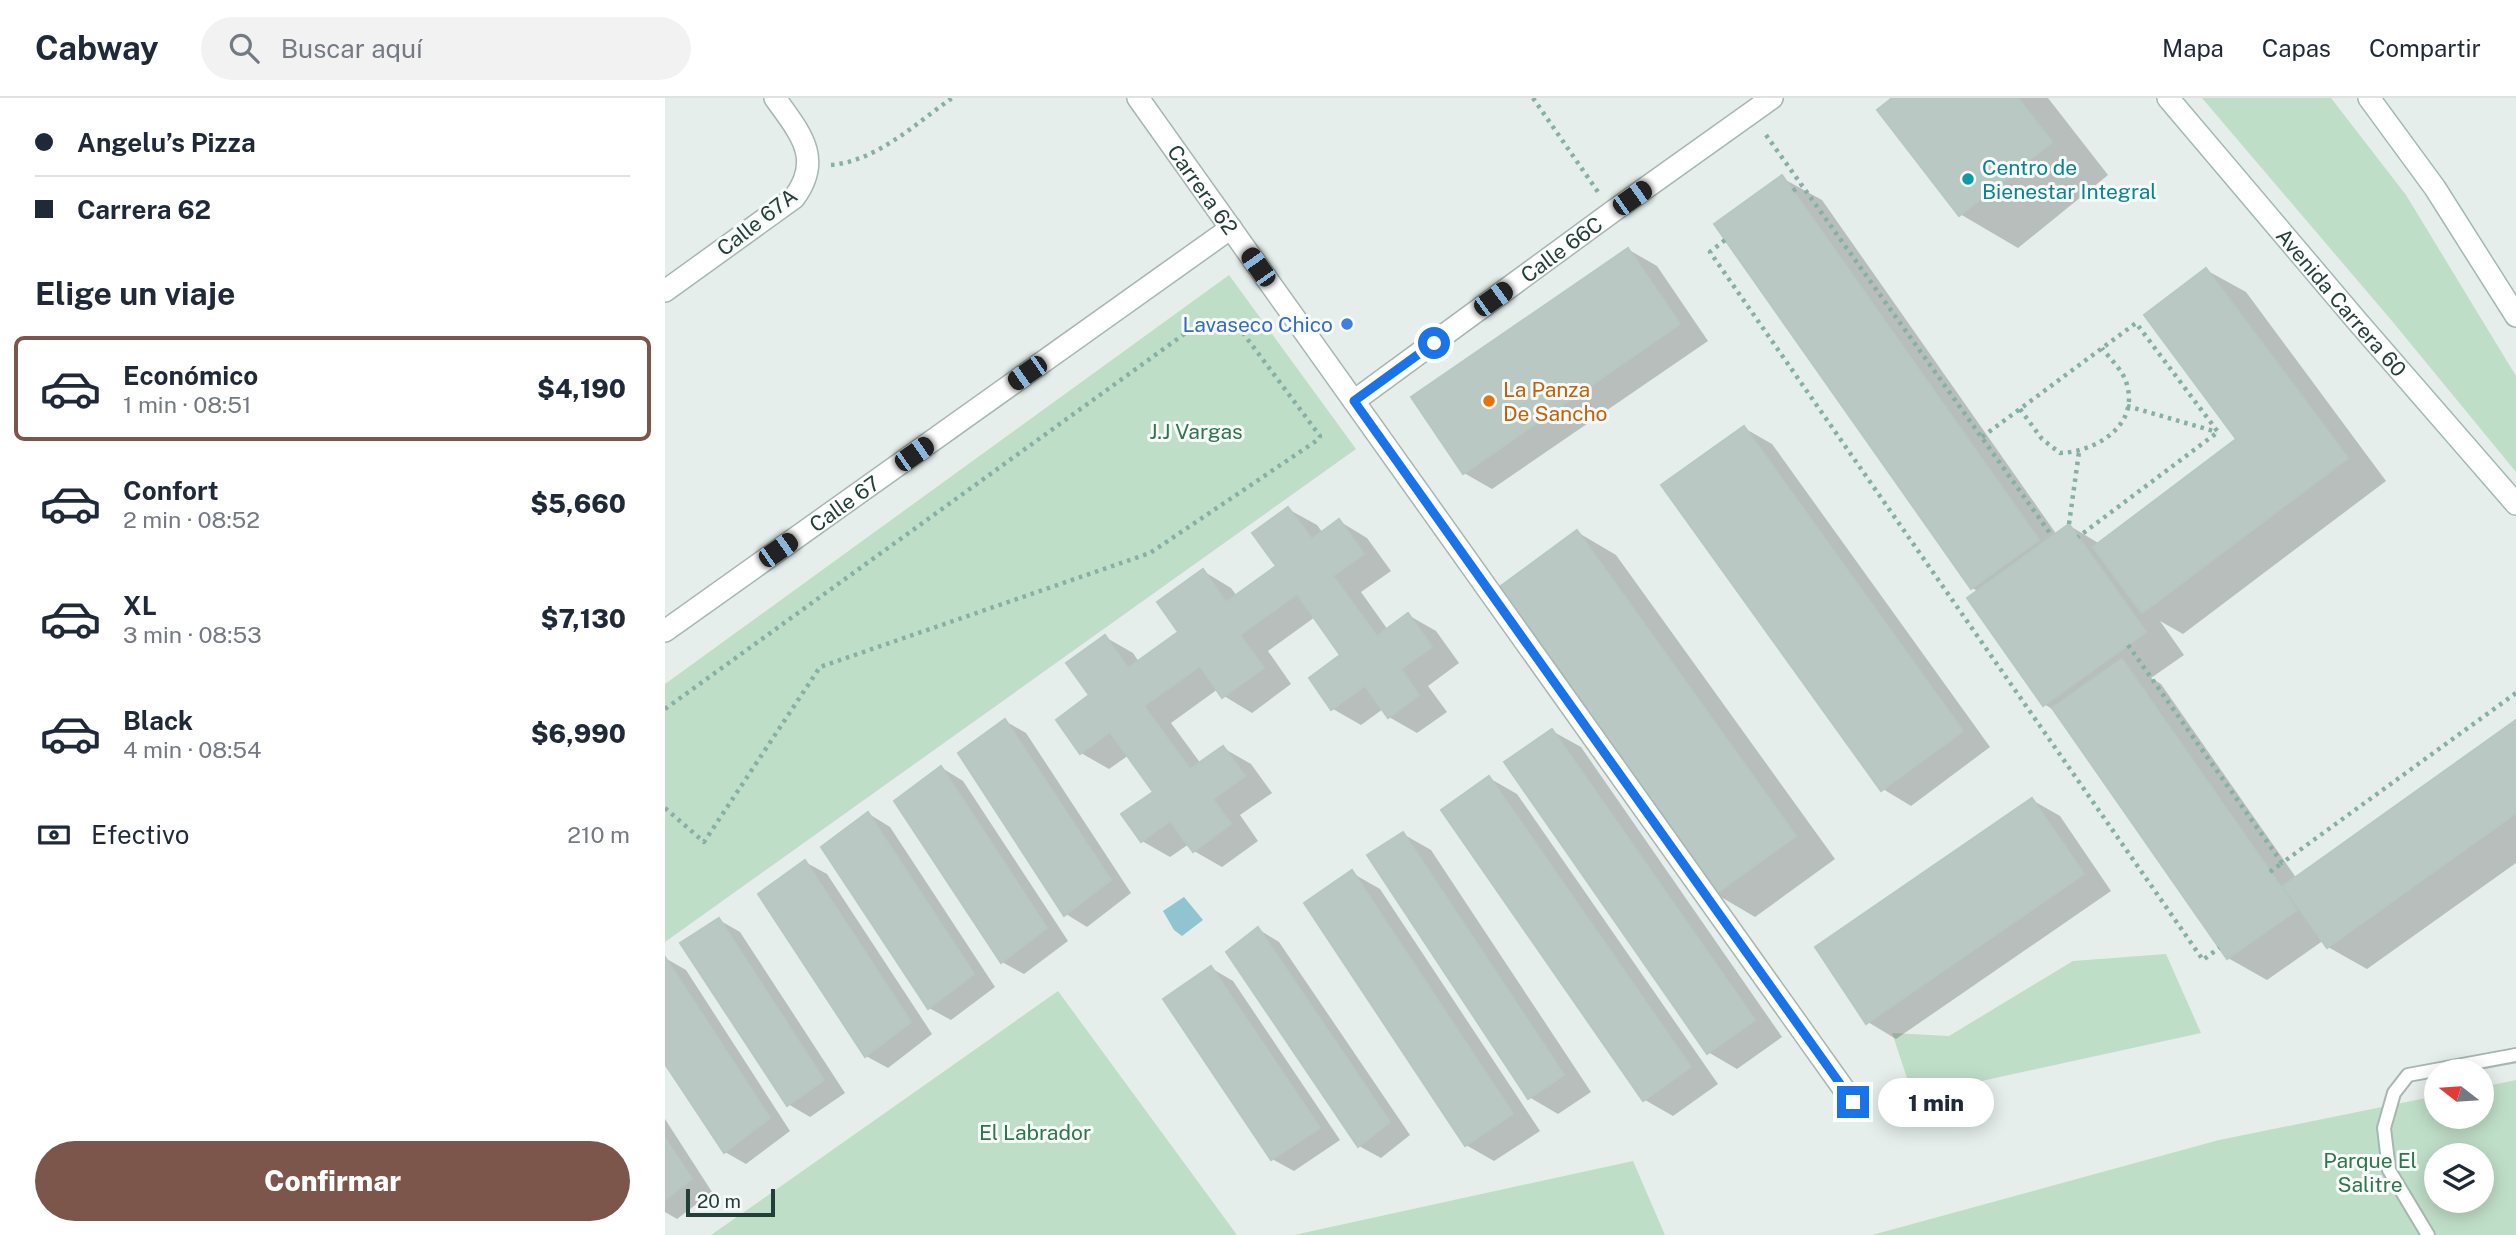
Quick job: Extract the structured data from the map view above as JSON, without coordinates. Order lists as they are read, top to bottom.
{
  "streets": {
    "street": [
      "Carrera 62",
      "Calle 67A",
      "Calle 66C",
      "Avenida Carrera 60",
      "Calle 67"
    ]
  },
  "crossings": [
    ["Carrera 62", "Calle 66C"],
    ["Carrera 62", "Calle 67"]
  ],
  "parks": ["J.J Vargas", "El Labrador", "Parque El Salitre"],
  "places": ["Centro de Bienestar Integral", "Lavaseco Chico", "La Panza De Sancho"],
  "scale_bar": "20 m",
  "north": "left",
  "page": {
    "header": "Cabway",
    "search": "Buscar aquí",
    "nav": ["Mapa", "Capas", "Compartir"],
    "banner": ["Angelu’s Pizza", "Carrera 62"],
    "heading": "Elige un viaje",
    "list": [
      {
        "name": "Económico",
        "note": "1 min · 08:51",
        "value": "$4,190"
      },
      {
        "name": "Confort",
        "note": "2 min · 08:52",
        "value": "$5,660"
      },
      {
        "name": "XL",
        "note": "3 min · 08:53",
        "value": "$7,130"
      },
      {
        "name": "Black",
        "note": "4 min · 08:54",
        "value": "$6,990"
      }
    ],
    "pay": ["Efectivo", "210 m"],
    "bubble": "1 min",
    "buttons": "Confirmar",
    "scale": "20 m"
  }
}
